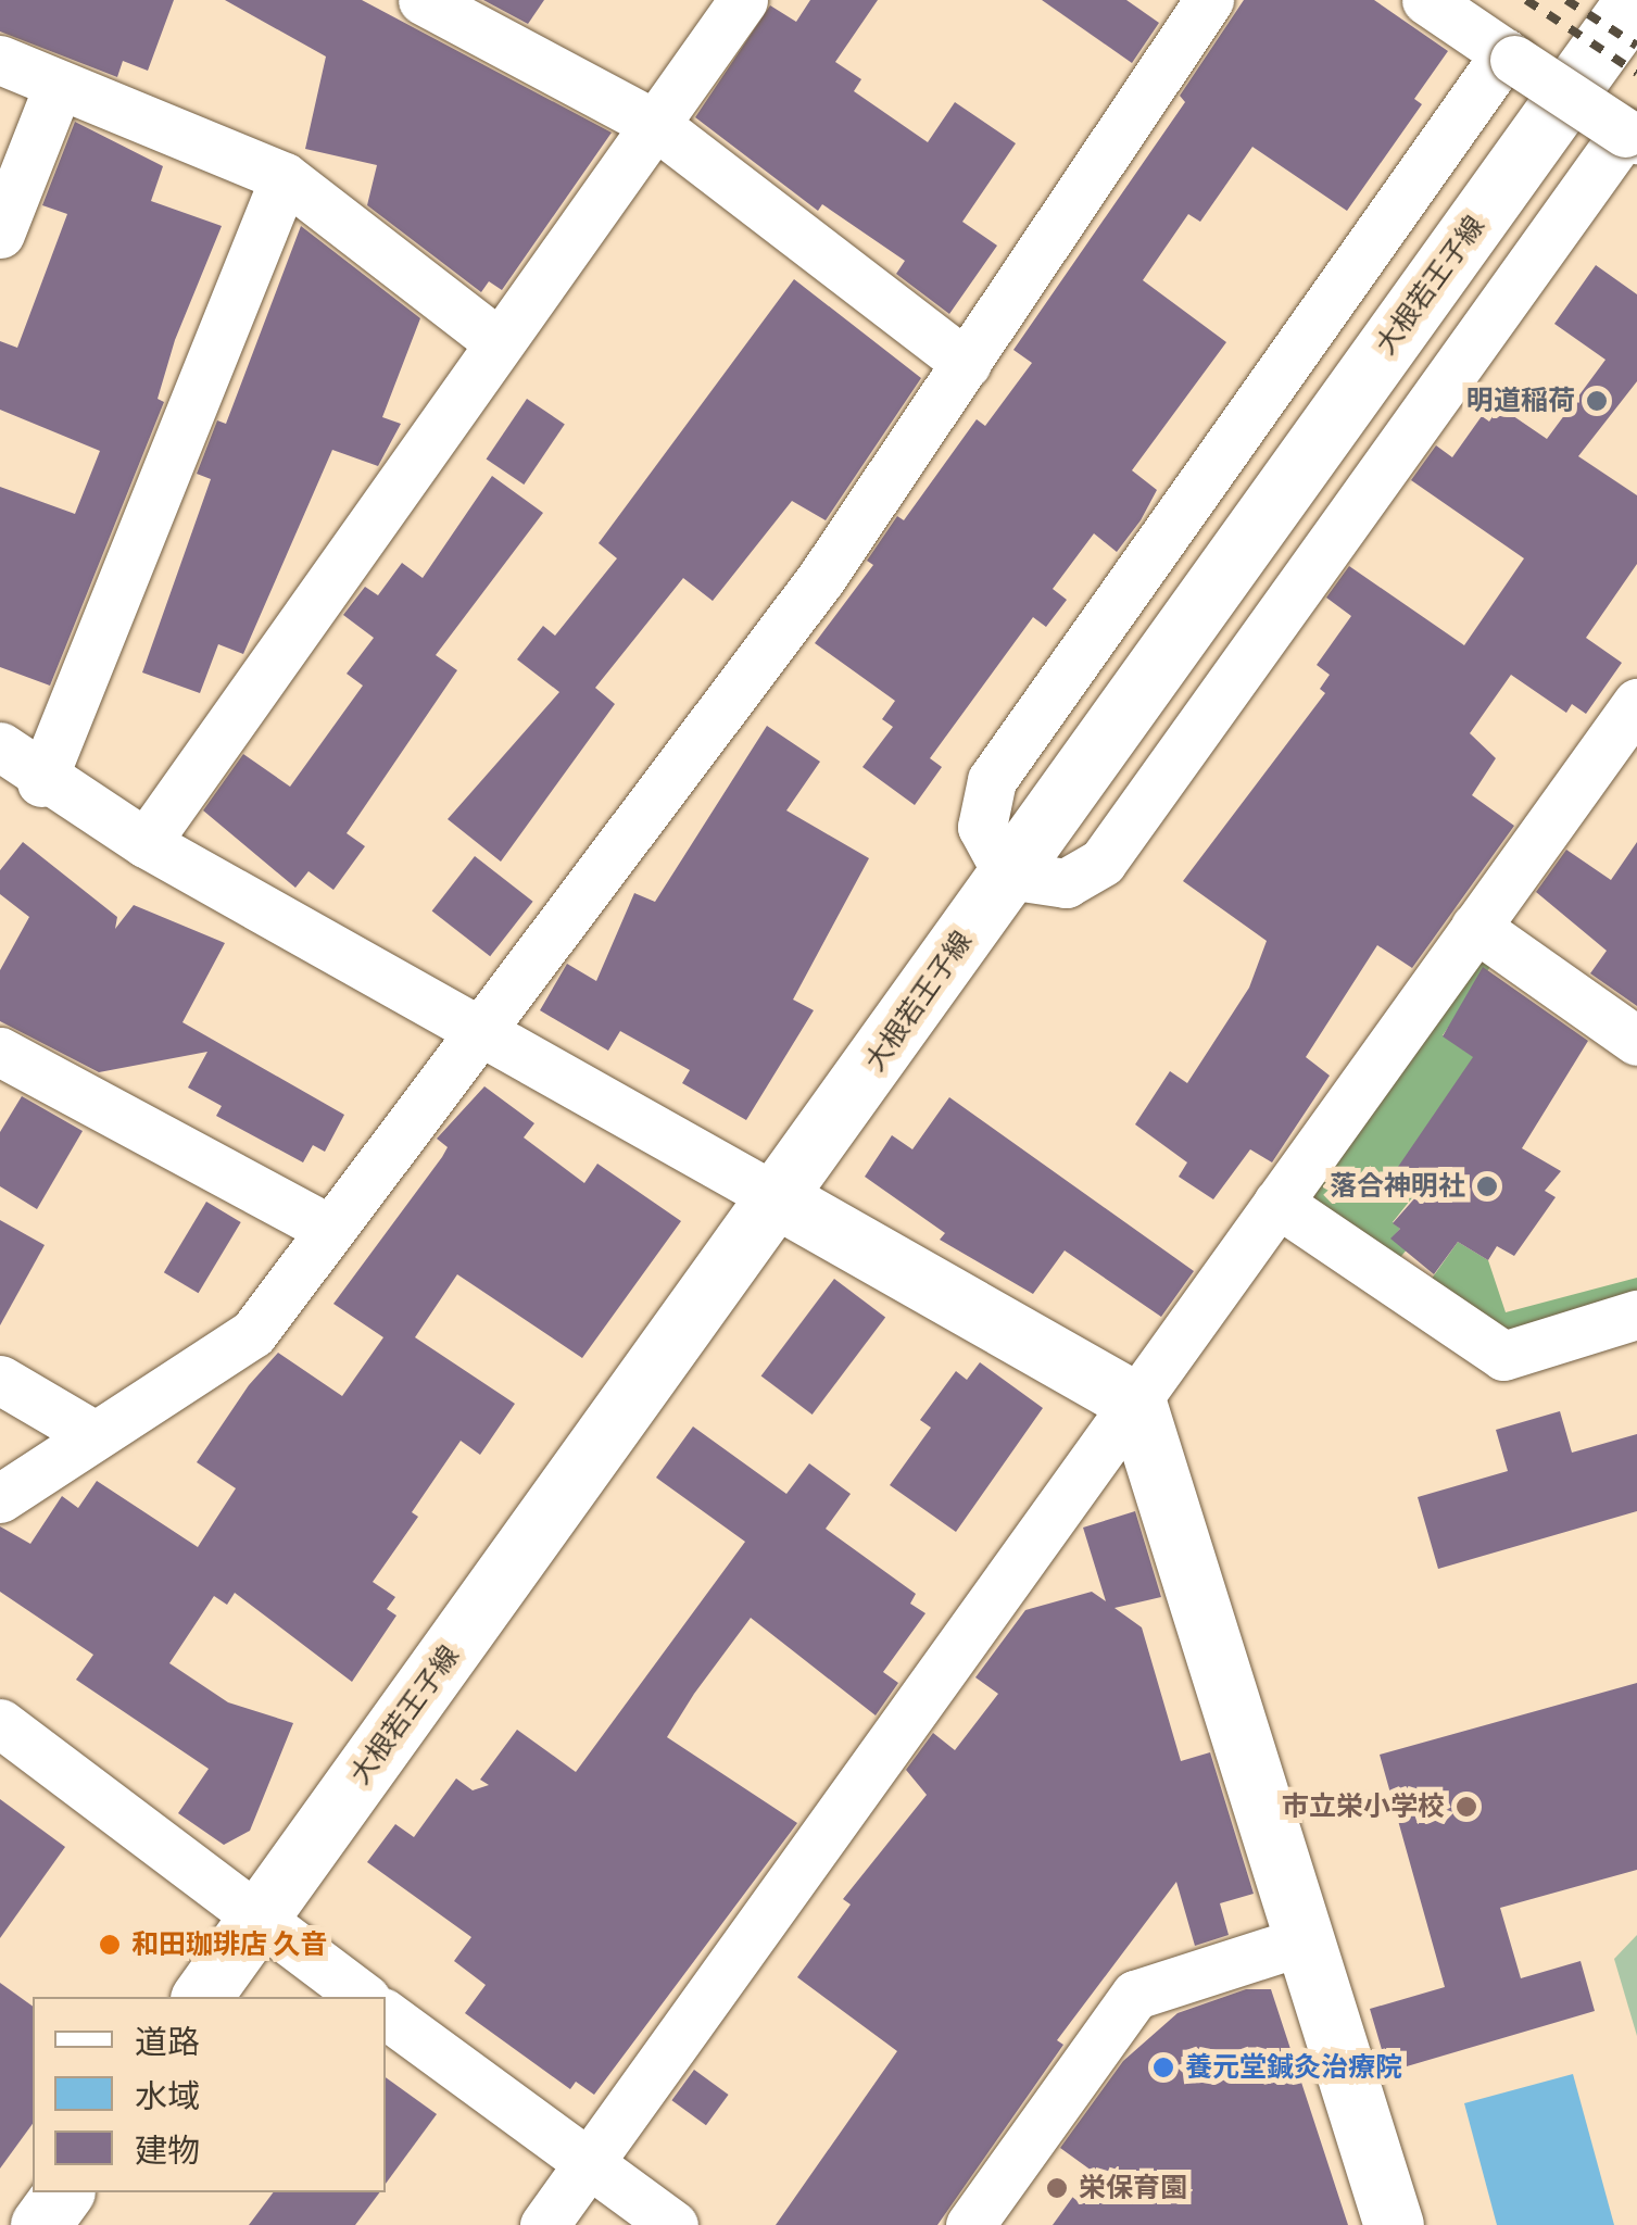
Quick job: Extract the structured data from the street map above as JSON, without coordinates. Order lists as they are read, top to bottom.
{
  "streets": {
    "street": ["大根若王子線"]
  },
  "places": [
    "明道稲荷",
    "落合神明社",
    "市立栄小学校",
    "和田珈琲店 久音",
    "養元堂鍼灸治療院",
    "栄保育園"
  ],
  "legend": ["道路", "水域", "建物"]
}
